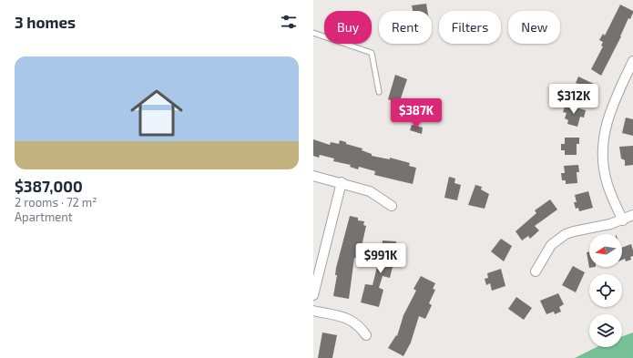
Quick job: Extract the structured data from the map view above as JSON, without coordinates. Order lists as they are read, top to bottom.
{
  "north": "left",
  "page": {
    "heading": "3 homes",
    "chip": [
      "Buy",
      "Rent",
      "Filters",
      "New"
    ],
    "list": [
      {
        "name": "$387,000",
        "note": "2 rooms · 72 m² · Apartment"
      }
    ],
    "price": ["$312K", "$387K", "$991K"]
  }
}
